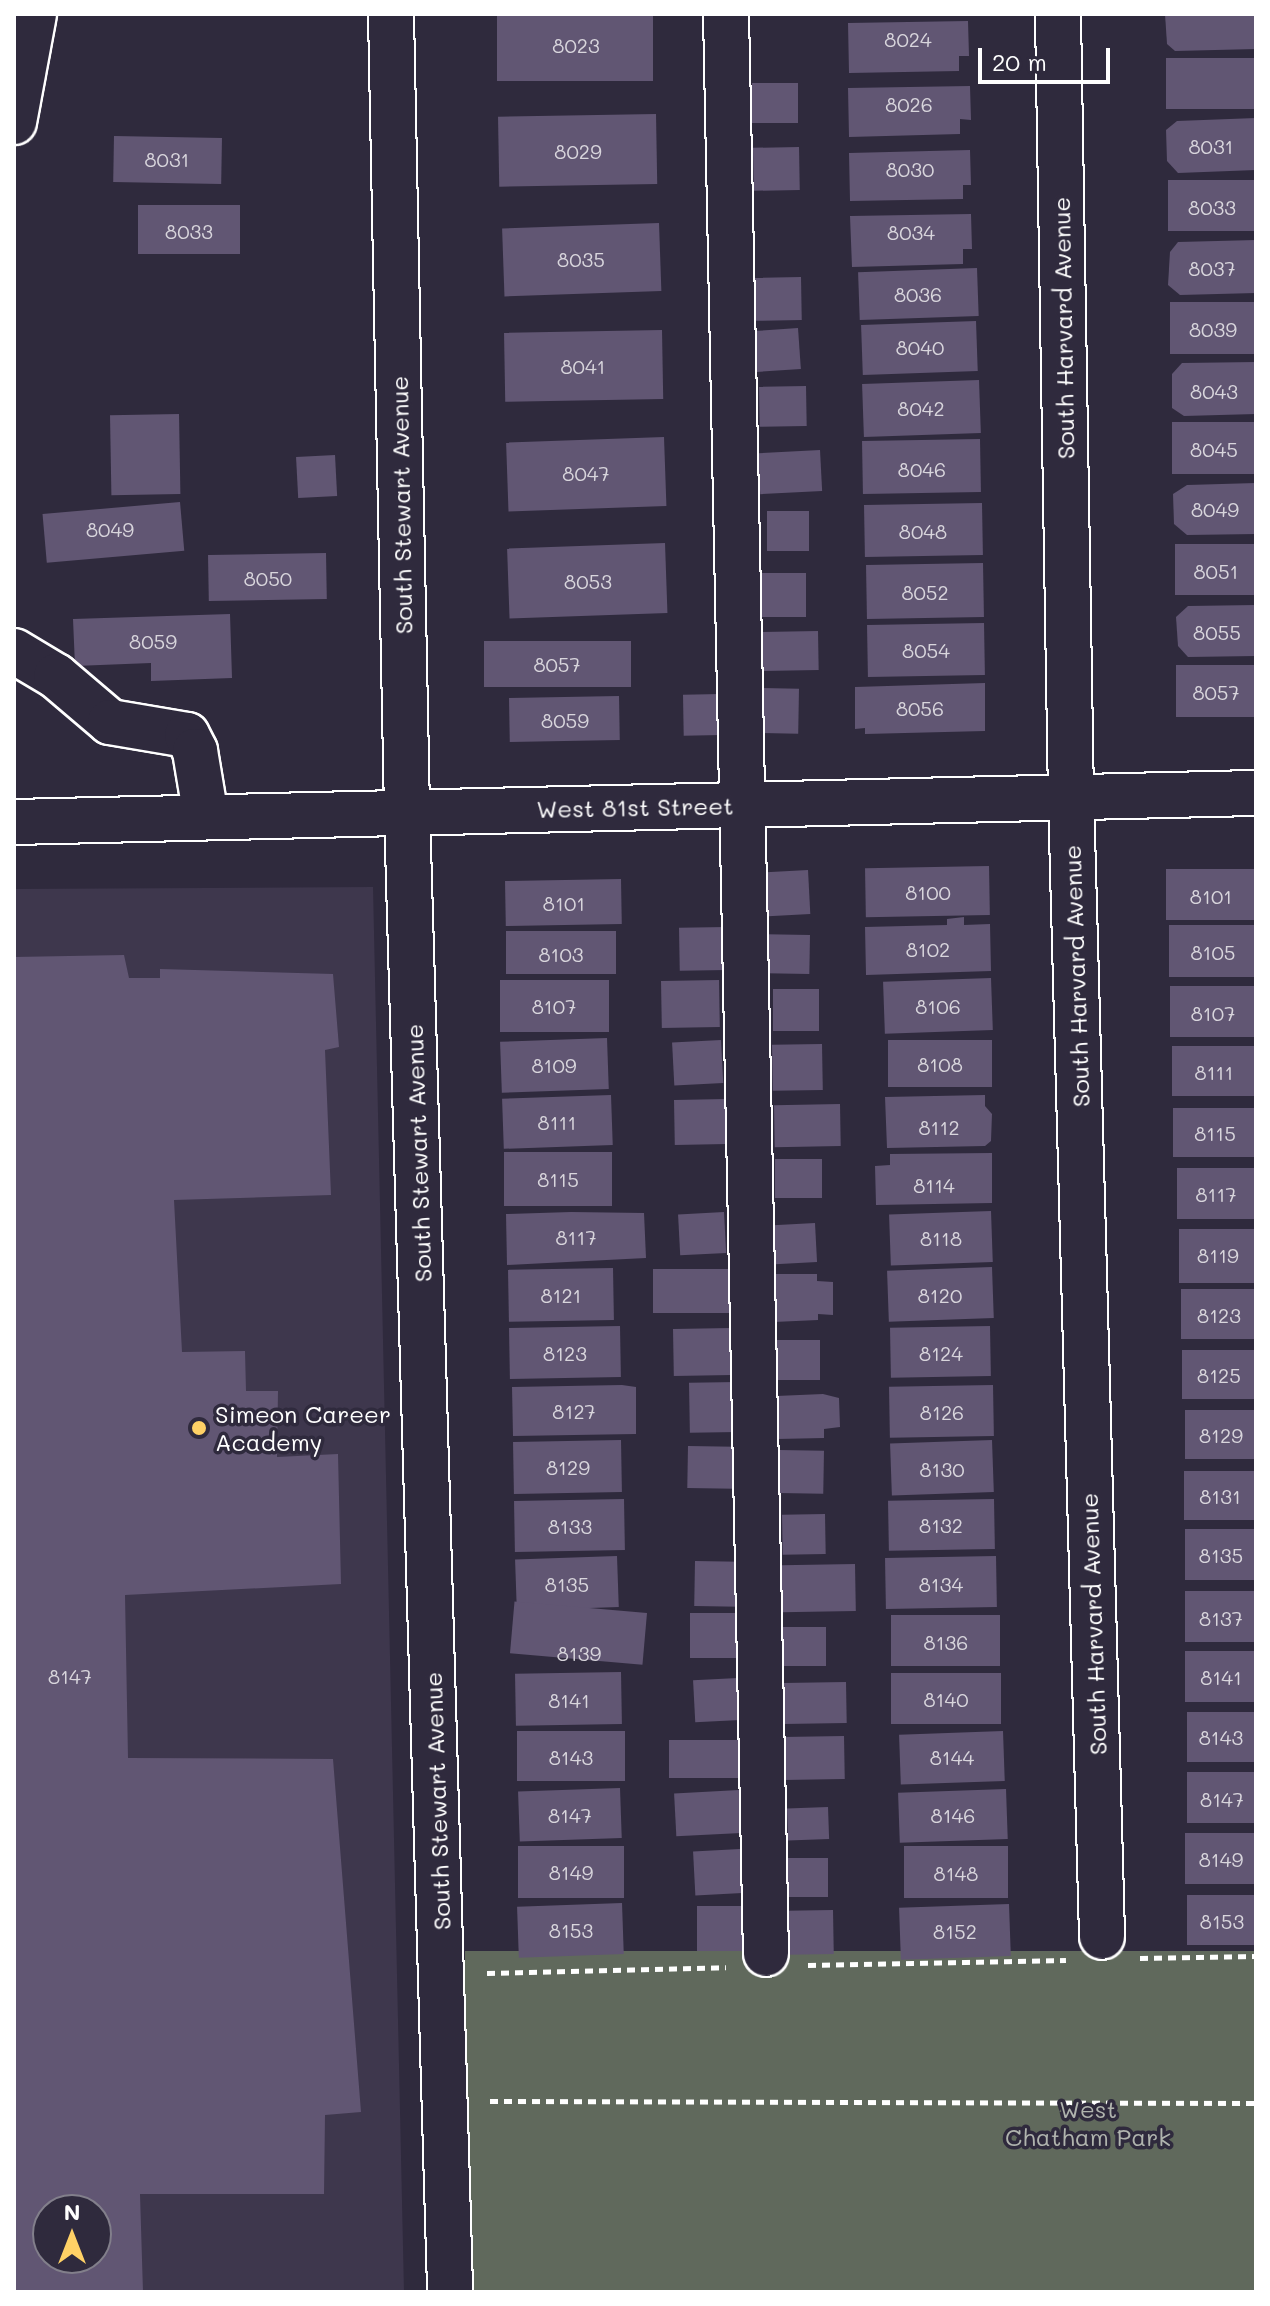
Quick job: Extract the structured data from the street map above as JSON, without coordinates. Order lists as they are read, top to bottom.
{
  "streets": {
    "street": ["South Harvard Avenue", "South Stewart Avenue", "West 81st Street"]
  },
  "crossings": [
    ["South Harvard Avenue", "West 81st Street"],
    ["South Stewart Avenue", "West 81st Street"]
  ],
  "parks": ["West Chatham Park"],
  "places": ["Simeon Career Academy"],
  "house_numbers": [
    "8024",
    "8023",
    "8026",
    "8031",
    "8029",
    "8031",
    "8030",
    "8033",
    "8033",
    "8034",
    "8035",
    "8037",
    "8036",
    "8039",
    "8040",
    "8041",
    "8043",
    "8042",
    "8045",
    "8046",
    "8047",
    "8049",
    "8049",
    "8048",
    "8051",
    "8050",
    "8053",
    "8052",
    "8055",
    "8059",
    "8054",
    "8057",
    "8057",
    "8056",
    "8059",
    "8100",
    "8101",
    "8101",
    "8102",
    "8105",
    "8103",
    "8107",
    "8106",
    "8107",
    "8108",
    "8109",
    "8111",
    "8111",
    "8112",
    "8115",
    "8115",
    "8114",
    "8117",
    "8117",
    "8118",
    "8119",
    "8121",
    "8120",
    "8123",
    "8123",
    "8124",
    "8125",
    "8127",
    "8126",
    "8129",
    "8129",
    "8130",
    "8131",
    "8132",
    "8133",
    "8135",
    "8135",
    "8134",
    "8137",
    "8136",
    "8139",
    "8147",
    "8141",
    "8140",
    "8141",
    "8143",
    "8143",
    "8144",
    "8147",
    "8147",
    "8146",
    "8149",
    "8149",
    "8148",
    "8153",
    "8153",
    "8152"
  ],
  "scale_bar": "20 m",
  "north": "top"
}
